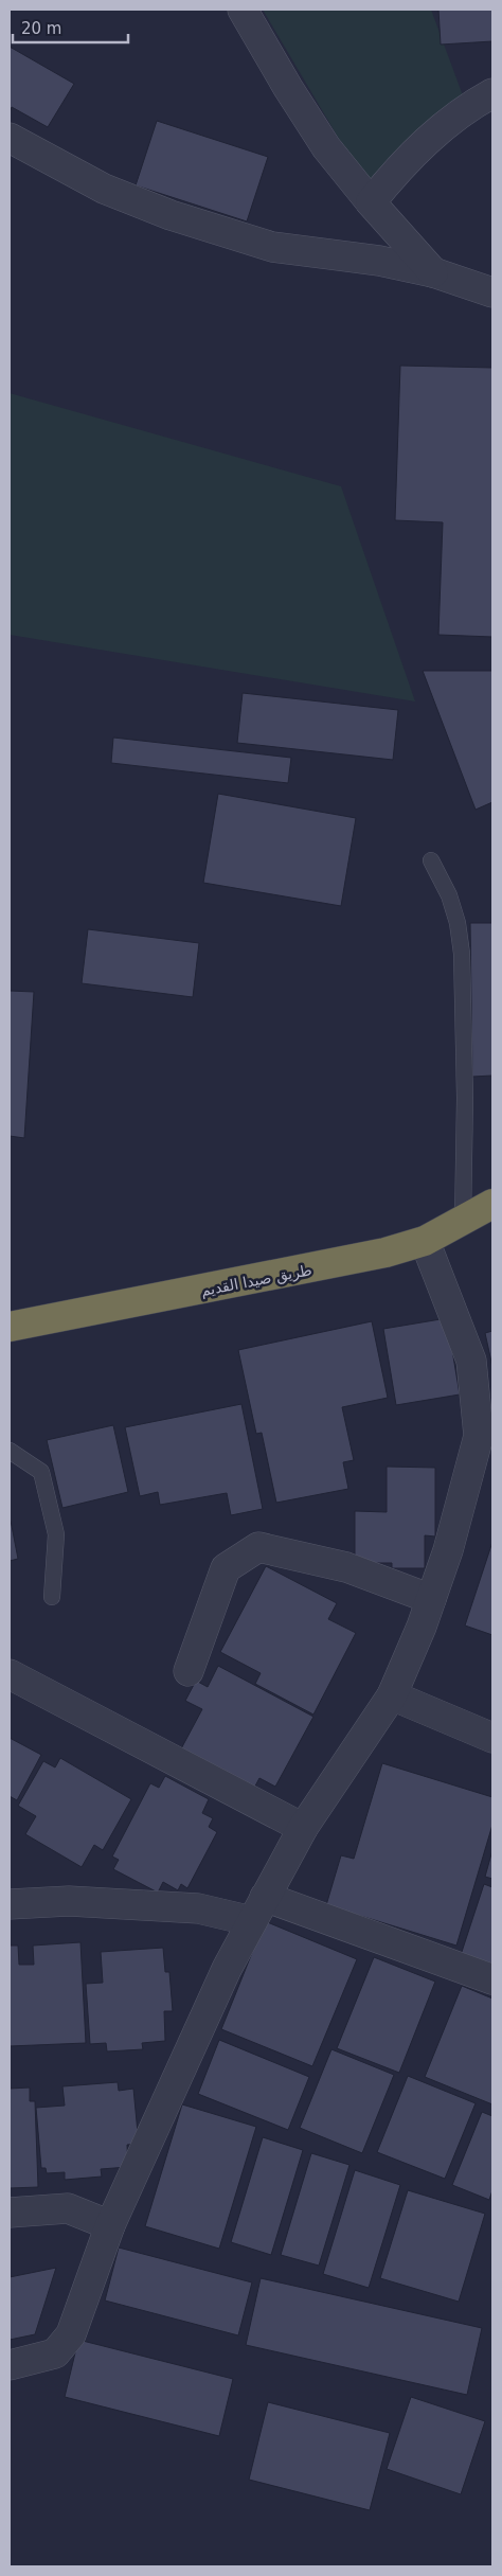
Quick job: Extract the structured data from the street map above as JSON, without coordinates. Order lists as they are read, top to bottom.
{
  "streets": {
    "highway": ["طريق صيدا القديم"]
  },
  "scale_bar": "20 m"
}
